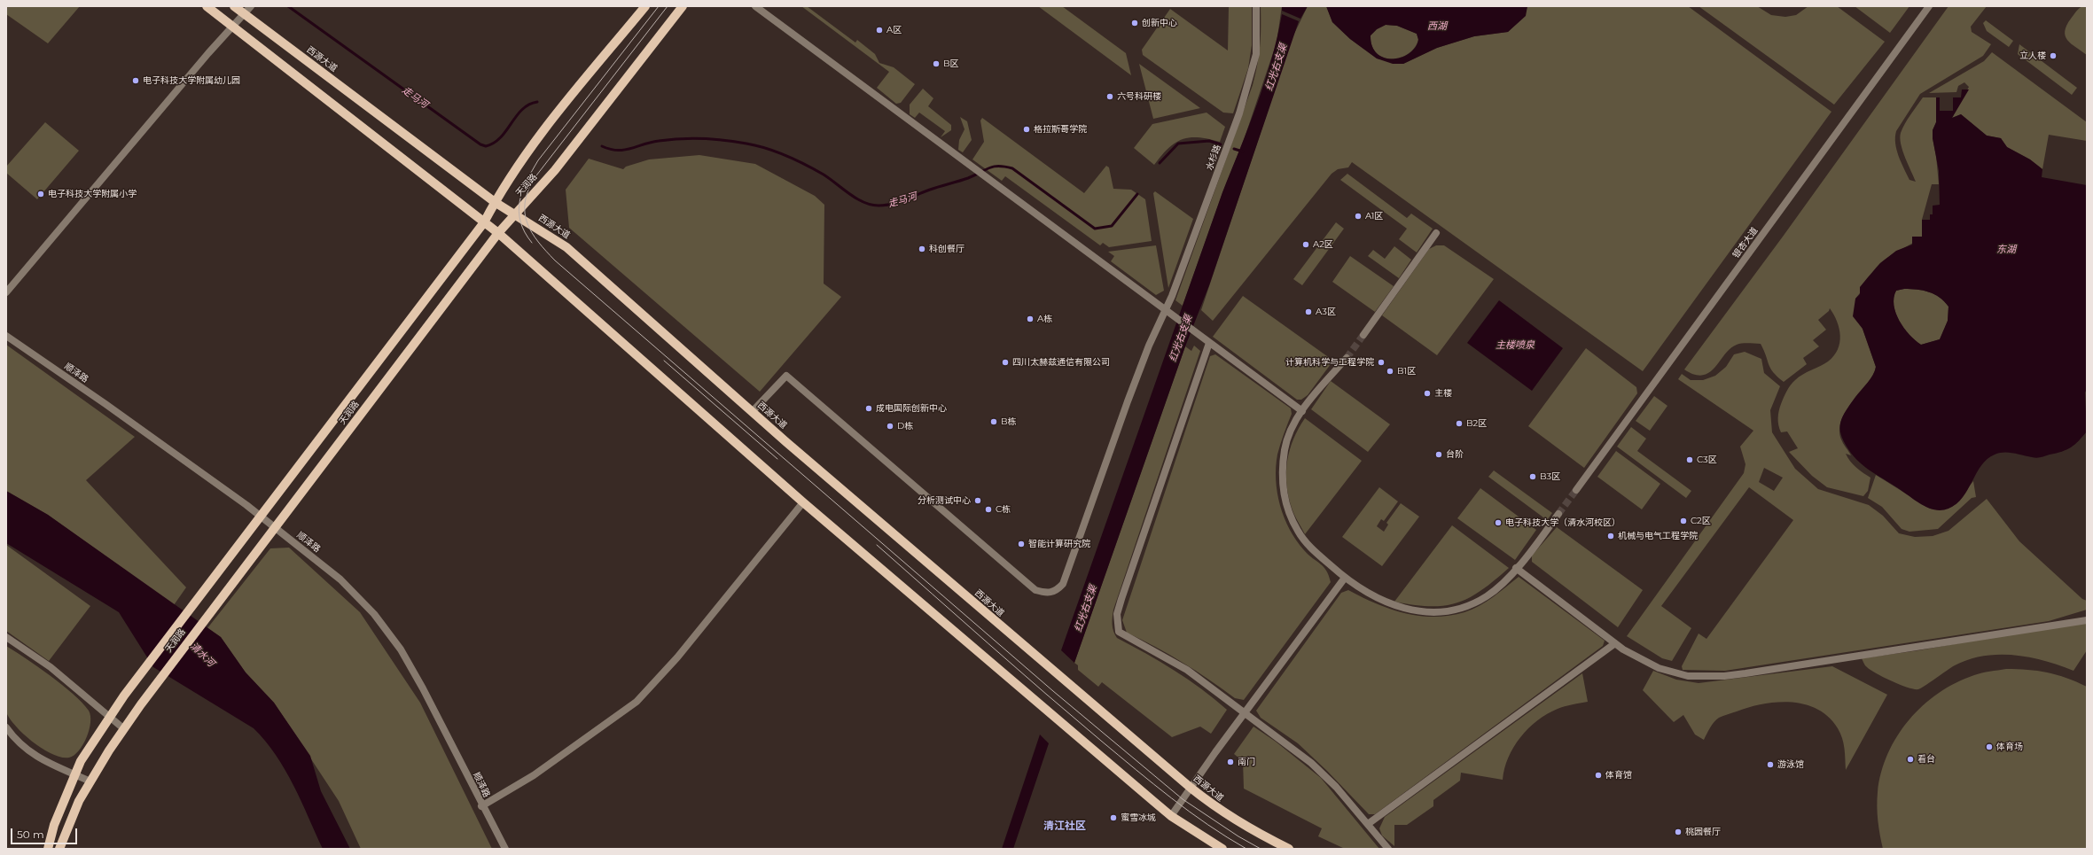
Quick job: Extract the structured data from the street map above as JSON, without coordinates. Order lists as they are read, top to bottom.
{
  "streets": {
    "main road": ["西源大道", "天润路"],
    "street": ["水杉路", "银杏大道", "顺泽路"]
  },
  "crossings": [
    ["西源大道", "水杉路"],
    ["西源大道", "天润路"],
    ["天润路", "顺泽路"]
  ],
  "districts": ["清江社区"],
  "water": [
    "西湖",
    "红光右支渠",
    "走马河",
    "东湖",
    "主楼喷泉",
    "清水河"
  ],
  "places": [
    "创新中心",
    "A区",
    "立人楼",
    "B区",
    "电子科技大学附属幼儿园",
    "六号科研楼",
    "格拉斯哥学院",
    "电子科技大学附属小学",
    "A1区",
    "A2区",
    "科创餐厅",
    "A3区",
    "A栋",
    "四川太赫兹通信有限公司",
    "计算机科学与工程学院",
    "B1区",
    "主楼",
    "成电国际创新中心",
    "B栋",
    "B2区",
    "D栋",
    "台阶",
    "C3区",
    "B3区",
    "分析测试中心",
    "C栋",
    "C2区",
    "电子科技大学（清水河校区）",
    "机械与电气工程学院",
    "智能计算研究院",
    "体育场",
    "看台",
    "南门",
    "游泳馆",
    "体育馆",
    "蜜雪冰城",
    "桃园餐厅"
  ],
  "scale_bar": "50 m"
}
